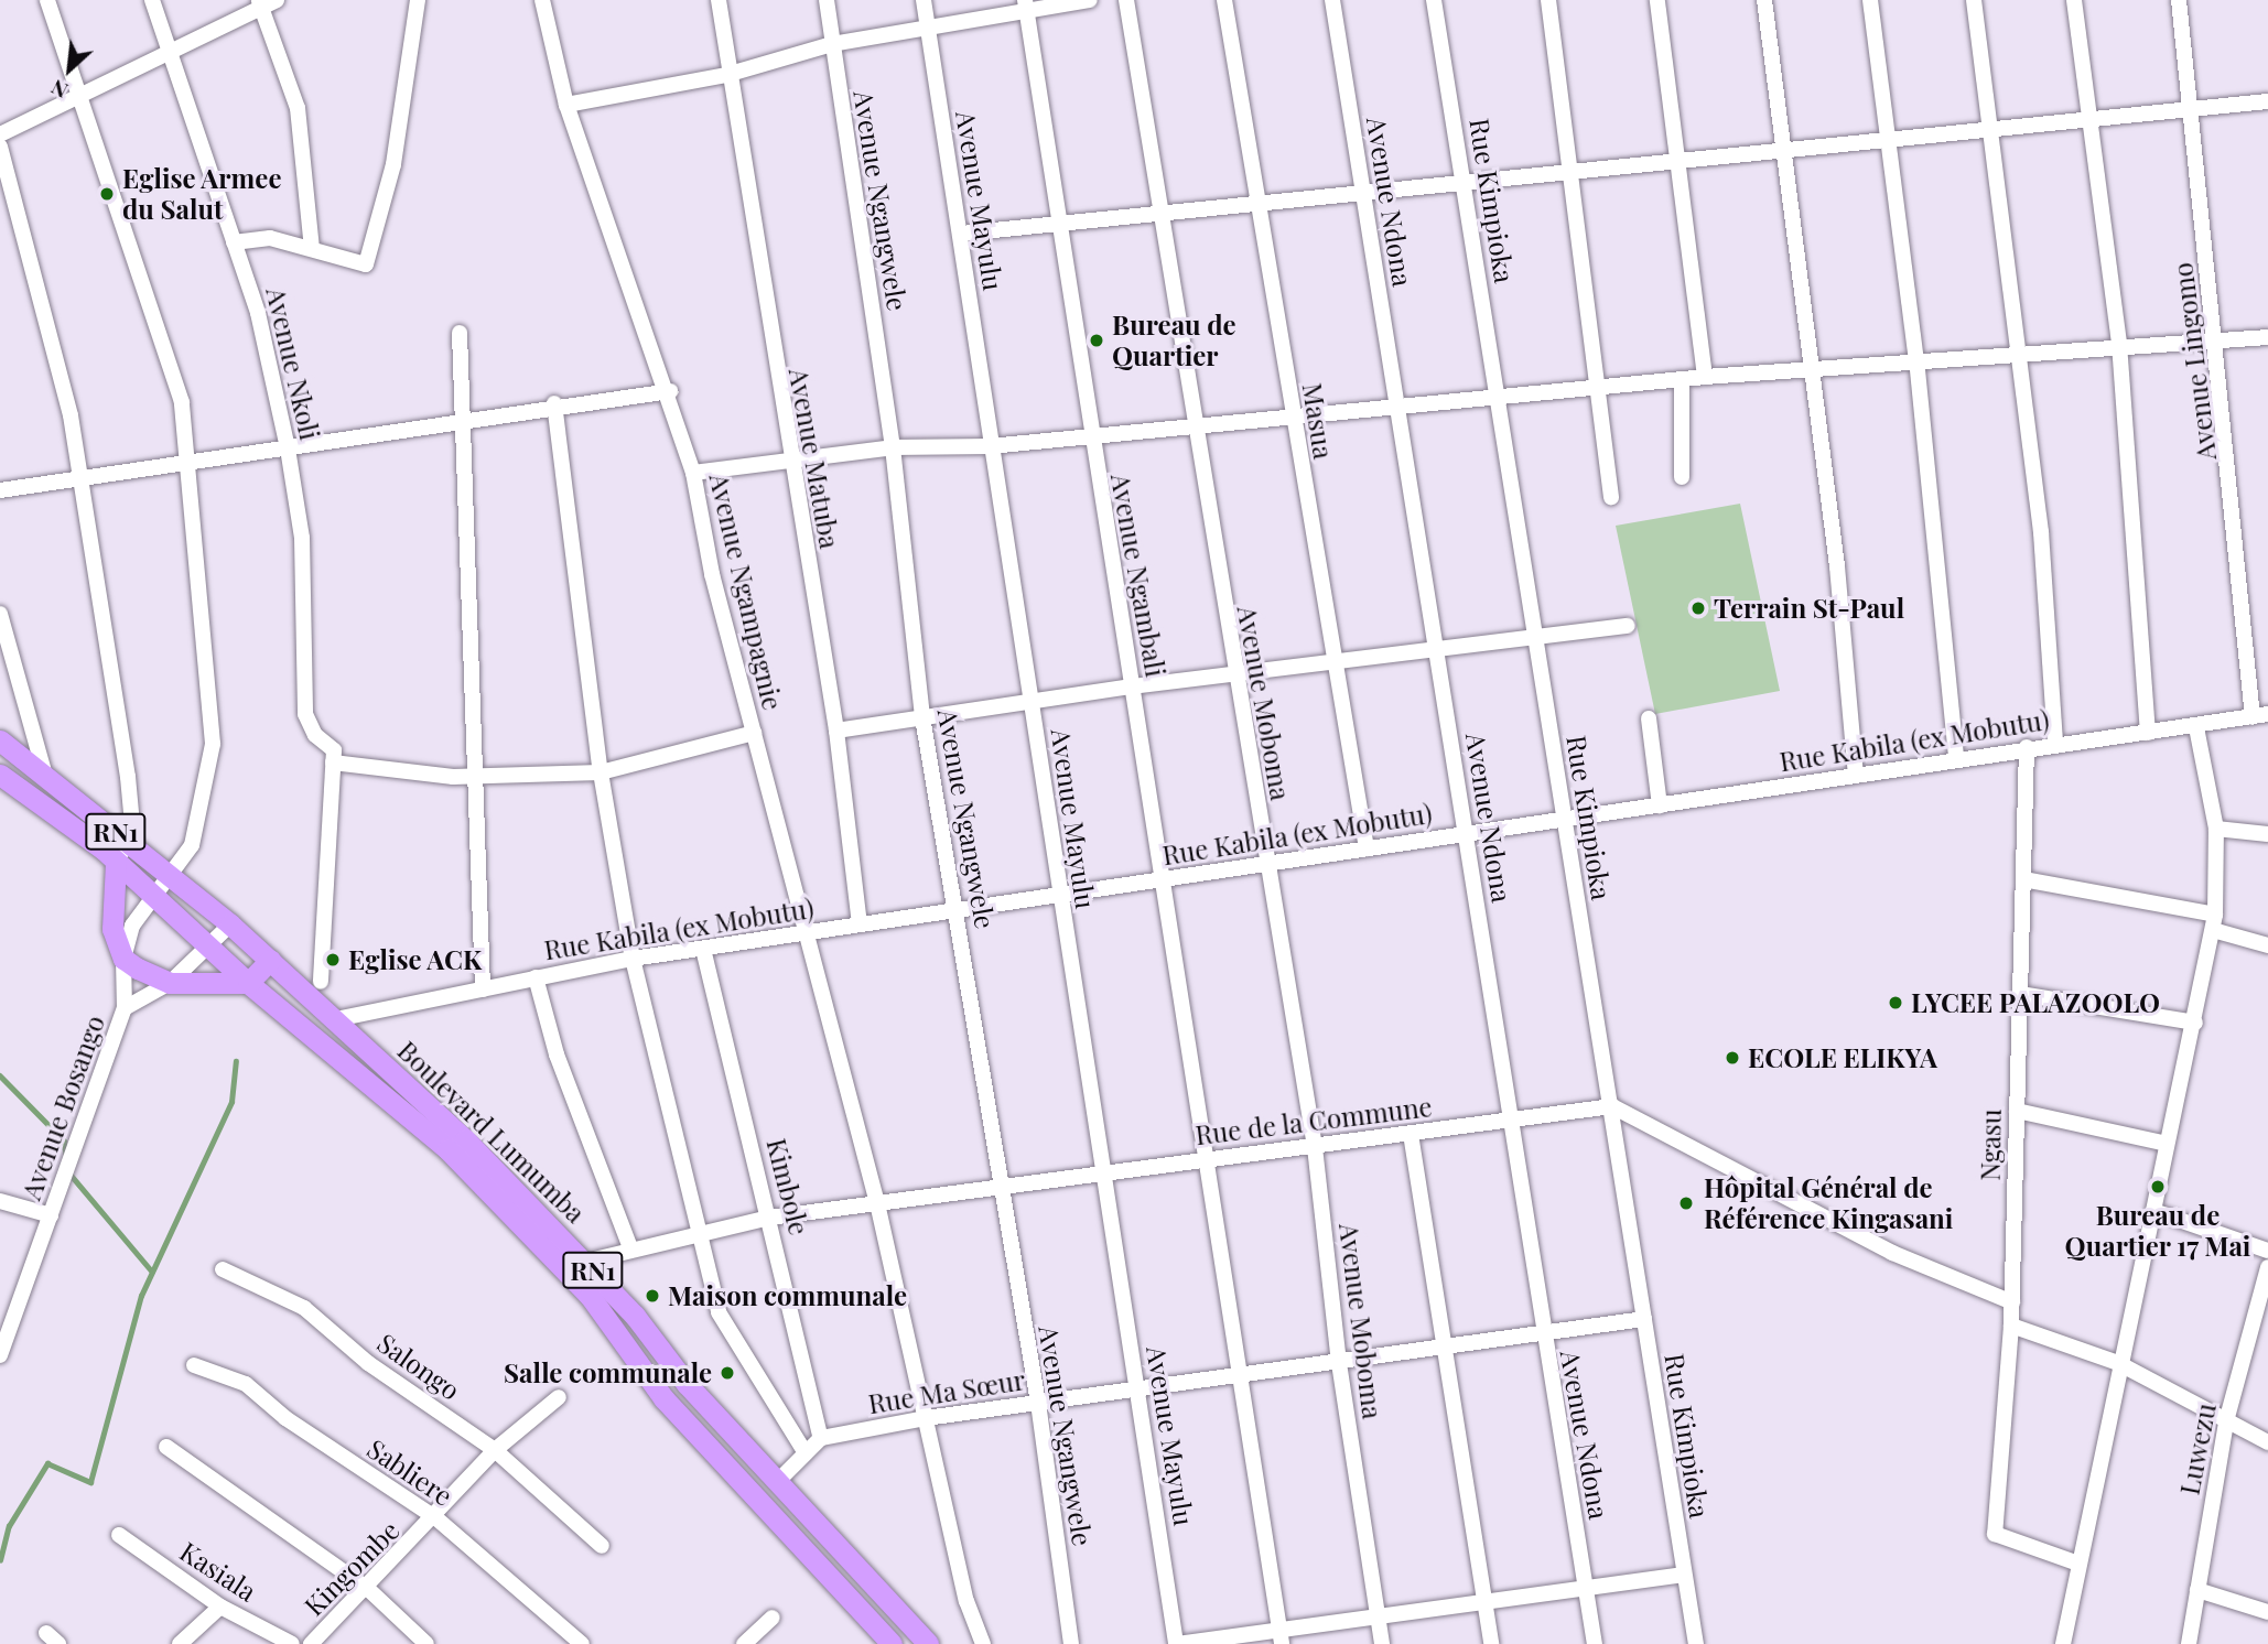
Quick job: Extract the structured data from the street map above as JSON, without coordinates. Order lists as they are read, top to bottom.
{
  "streets": {
    "highway": ["RN1", "Boulevard Lumumba"],
    "street": [
      "Avenue Ngangwele",
      "Avenue Mayulu",
      "Rue Kimpioka",
      "Avenue Ndona",
      "Avenue Lingomo",
      "Avenue Nkoli",
      "Masua",
      "Avenue Matuba",
      "Avenue Ngambali",
      "Avenue Ngampagnie",
      "Avenue Moboma",
      "Rue Kabila (ex Mobutu)",
      "Avenue Bosango",
      "Rue de la Commune",
      "Ngasu",
      "Kimbole",
      "Salongo",
      "Rue Ma Sœur",
      "Luwezu",
      "Sabliere",
      "Kingombe",
      "Kasiala"
    ]
  },
  "crossings": [
    ["Avenue Ngangwele", "Rue Kabila (ex Mobutu)"],
    ["Avenue Ngangwele", "Rue de la Commune"],
    ["Avenue Ngangwele", "Rue Ma Sœur"],
    ["Avenue Mayulu", "Rue Kabila (ex Mobutu)"],
    ["Avenue Mayulu", "Rue de la Commune"],
    ["Avenue Mayulu", "Rue Ma Sœur"],
    ["Rue Kimpioka", "Rue Kabila (ex Mobutu)"],
    ["Rue Kimpioka", "Rue de la Commune"],
    ["Rue Kimpioka", "Rue Ma Sœur"],
    ["Avenue Ndona", "Rue Kabila (ex Mobutu)"],
    ["Avenue Ndona", "Rue de la Commune"],
    ["Avenue Ndona", "Rue Ma Sœur"],
    ["Avenue Lingomo", "Rue Kabila (ex Mobutu)"],
    ["Masua", "Rue Kabila (ex Mobutu)"],
    ["Avenue Matuba", "Rue Kabila (ex Mobutu)"],
    ["Avenue Ngambali", "Rue Kabila (ex Mobutu)"],
    ["Avenue Ngambali", "Rue de la Commune"],
    ["Avenue Ngambali", "Rue Ma Sœur"],
    ["Avenue Ngampagnie", "Rue Kabila (ex Mobutu)"],
    ["Avenue Ngampagnie", "Rue de la Commune"],
    ["Avenue Ngampagnie", "Rue Ma Sœur"],
    ["Avenue Moboma", "Rue Kabila (ex Mobutu)"],
    ["Avenue Moboma", "Rue de la Commune"],
    ["Avenue Moboma", "Rue Ma Sœur"],
    ["Rue Kabila (ex Mobutu)", "Boulevard Lumumba"],
    ["Rue Kabila (ex Mobutu)", "Ngasu"],
    ["Rue Kabila (ex Mobutu)", "Kimbole"],
    ["Rue de la Commune", "Boulevard Lumumba"],
    ["Rue de la Commune", "Kimbole"],
    ["Kimbole", "Rue Ma Sœur"],
    ["Salongo", "Kingombe"],
    ["Sabliere", "Kingombe"]
  ],
  "places": [
    "Eglise Armee du Salut",
    "Bureau de Quartier",
    "Terrain St-Paul",
    "Eglise ACK",
    "LYCEE PALAZOOLO",
    "ECOLE ELIKYA",
    "Bureau de Quartier 17 Mai",
    "Hôpital Général de Référence Kingasani",
    "Maison communale",
    "Salle communale"
  ],
  "north": "bottom left"
}
